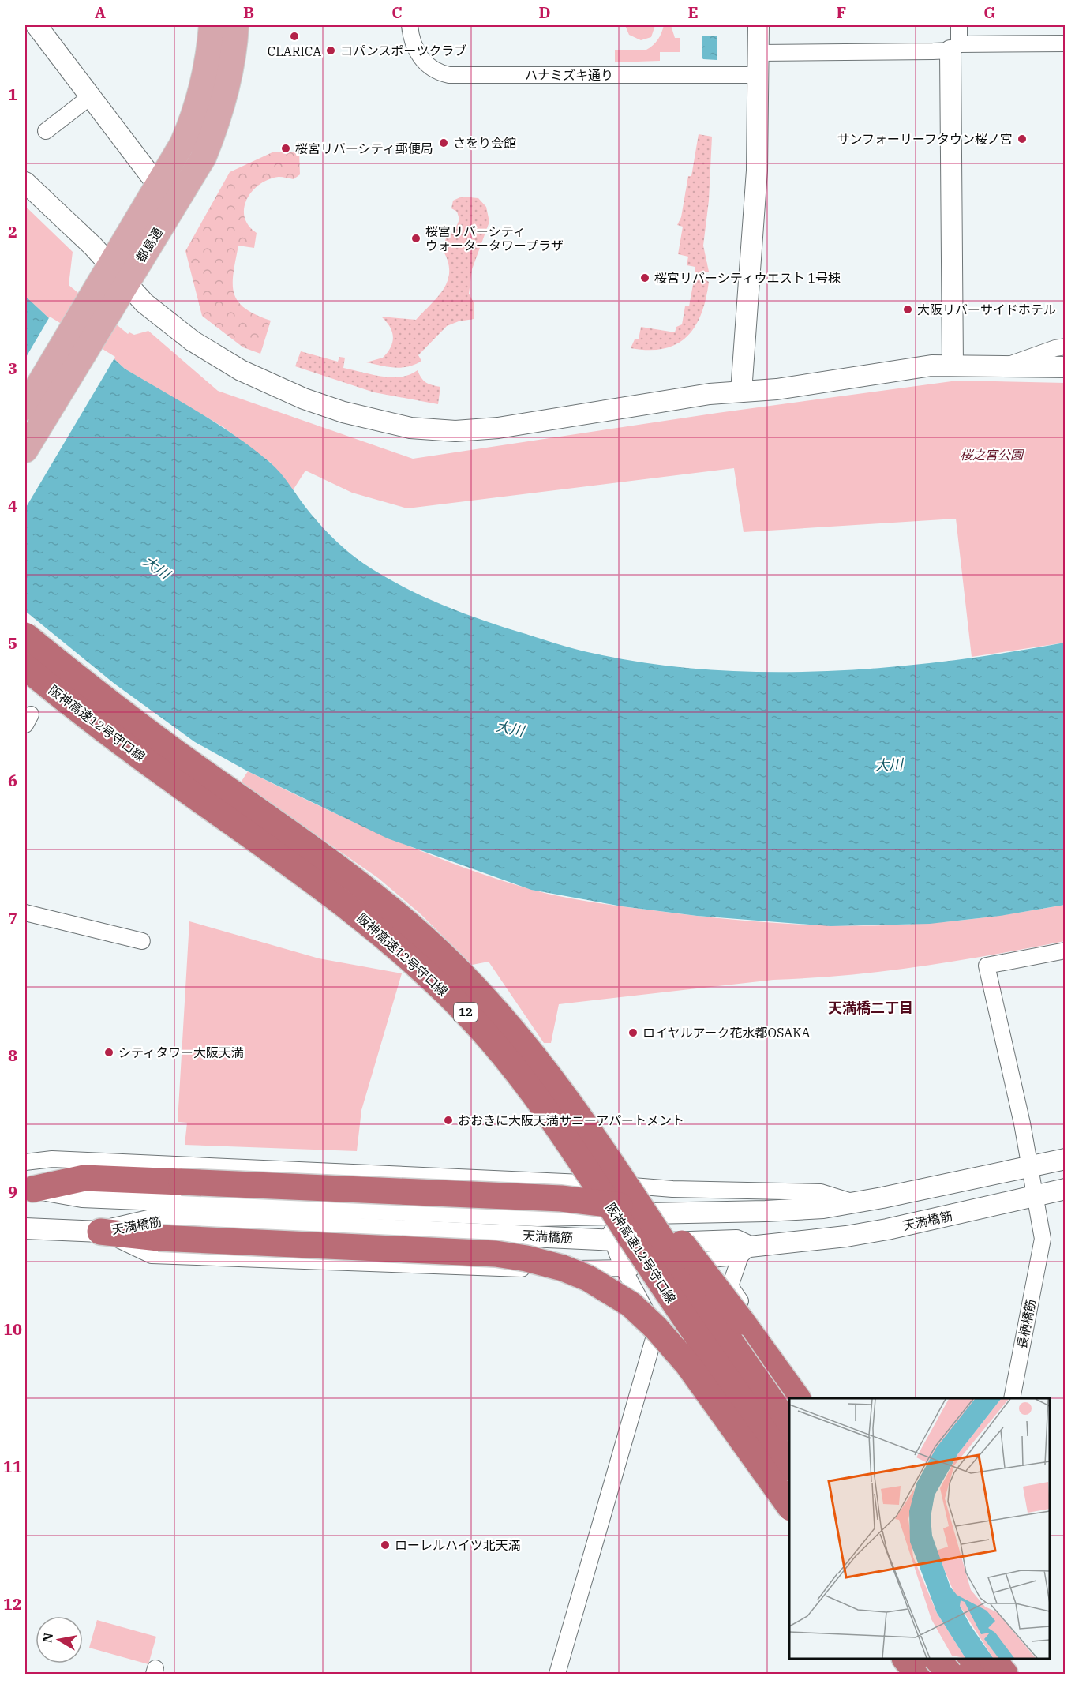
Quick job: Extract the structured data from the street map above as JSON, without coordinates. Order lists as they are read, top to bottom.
{
  "streets": {
    "highway": ["阪神高速12号守口線", "12"],
    "main road": ["都島通"],
    "street": ["ハナミズキ通り", "天満橋筋", "長柄橋筋"]
  },
  "crossings": [
    ["天満橋筋", "長柄橋筋"]
  ],
  "districts": ["天満橋二丁目"],
  "water": ["大川"],
  "parks": ["桜之宮公園"],
  "places": [
    "CLARICA",
    "コパンスポーツクラブ",
    "サンフォーリーフタウン桜ノ宮",
    "さをり会館",
    "桜宮リバーシティ郵便局",
    "桜宮リバーシティ ウォータータワープラザ",
    "桜宮リバーシティウエスト 1号棟",
    "大阪リバーサイドホテル",
    "ロイヤルアーク花水都OSAKA",
    "シティタワー大阪天満",
    "おおきに大阪天満サニーアパートメント",
    "ローレルハイツ北天満"
  ],
  "north": "left",
  "grid": {
    "columns": [
      "A",
      "B",
      "C",
      "D",
      "E",
      "F",
      "G"
    ],
    "rows": [
      "1",
      "2",
      "3",
      "4",
      "5",
      "6",
      "7",
      "8",
      "9",
      "10",
      "11",
      "12"
    ]
  }
}
